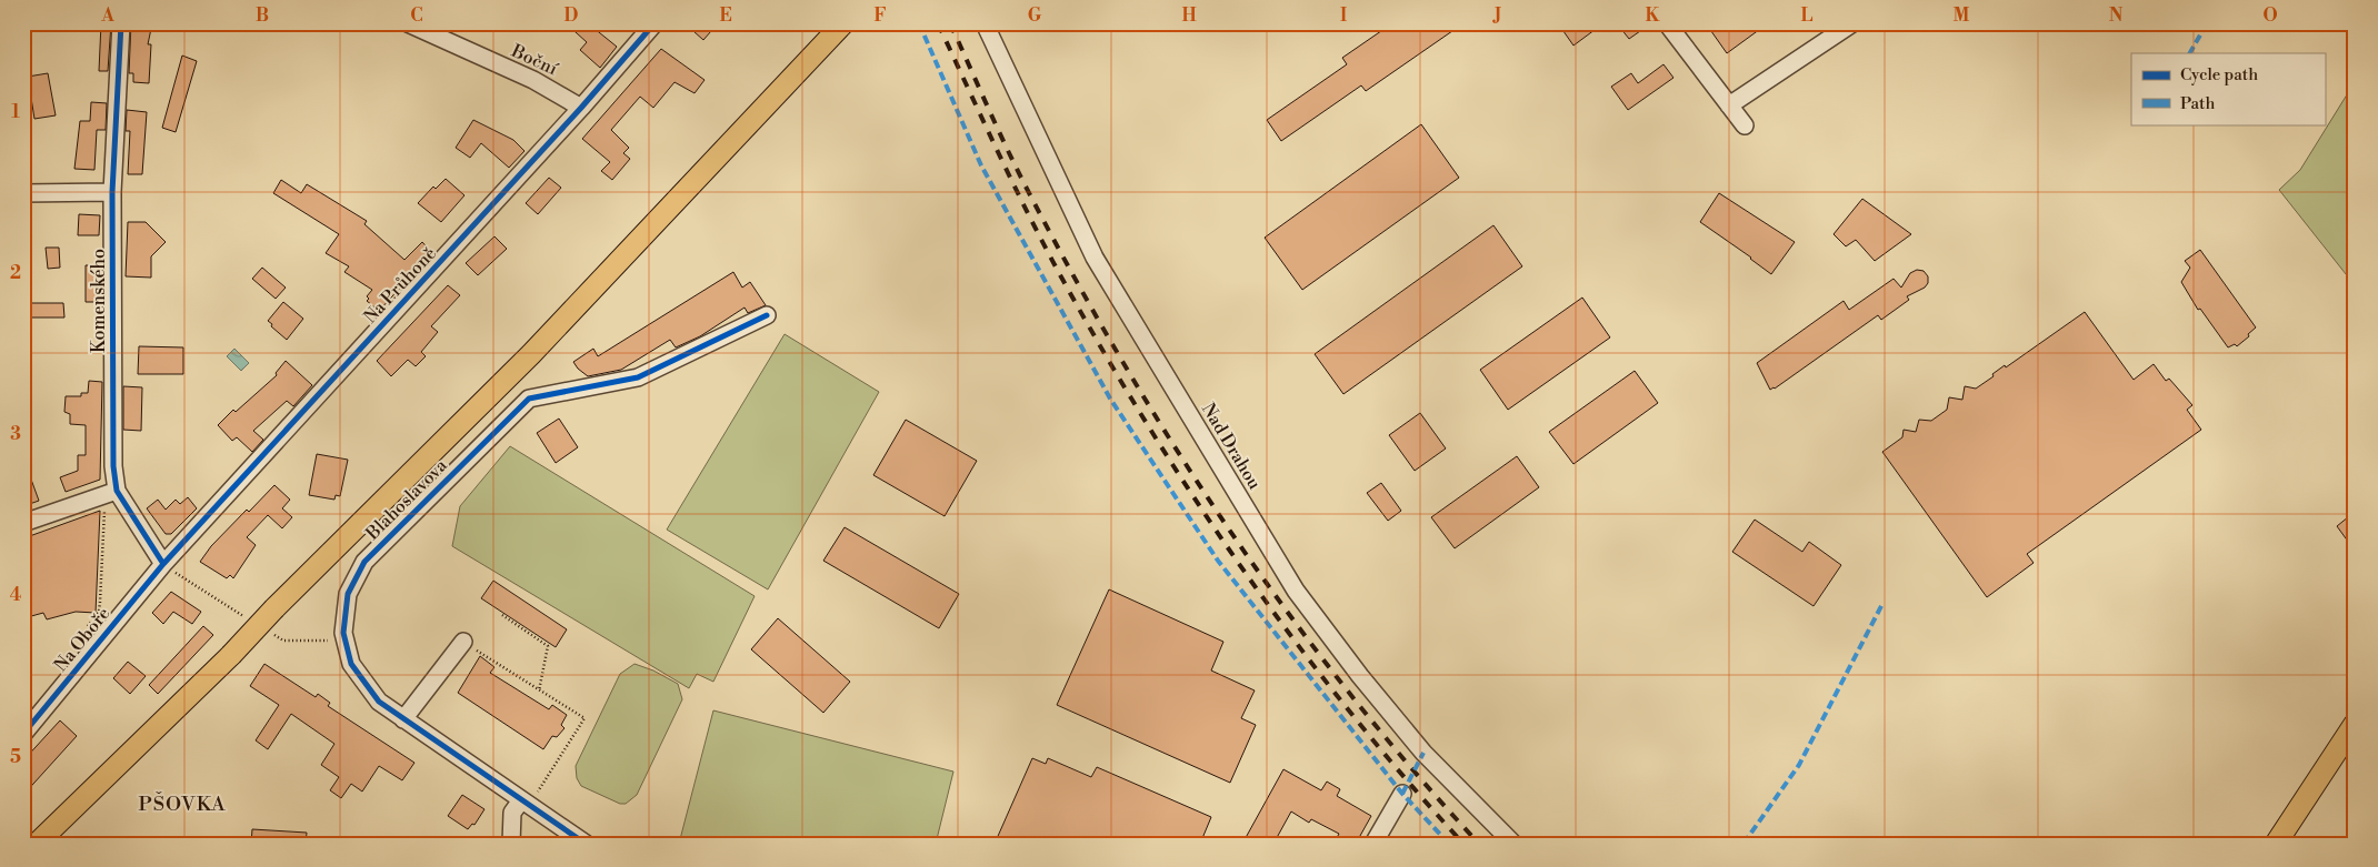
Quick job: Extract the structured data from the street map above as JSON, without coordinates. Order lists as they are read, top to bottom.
{
  "streets": {
    "street": [
      "Boční",
      "Na Průhoně",
      "Komenského",
      "Nad Drahou",
      "Blahoslavova",
      "Na Oboře"
    ]
  },
  "crossings": [
    ["Boční", "Na Průhoně"],
    ["Na Průhoně", "Komenského"],
    ["Na Průhoně", "Na Oboře"],
    ["Komenského", "Na Oboře"]
  ],
  "districts": ["PŠOVKA"],
  "legend": ["Cycle path", "Path"],
  "grid": {
    "columns": [
      "A",
      "B",
      "C",
      "D",
      "E",
      "F",
      "G",
      "H",
      "I",
      "J",
      "K",
      "L",
      "M",
      "N",
      "O"
    ],
    "rows": [
      "1",
      "2",
      "3",
      "4",
      "5"
    ]
  }
}
